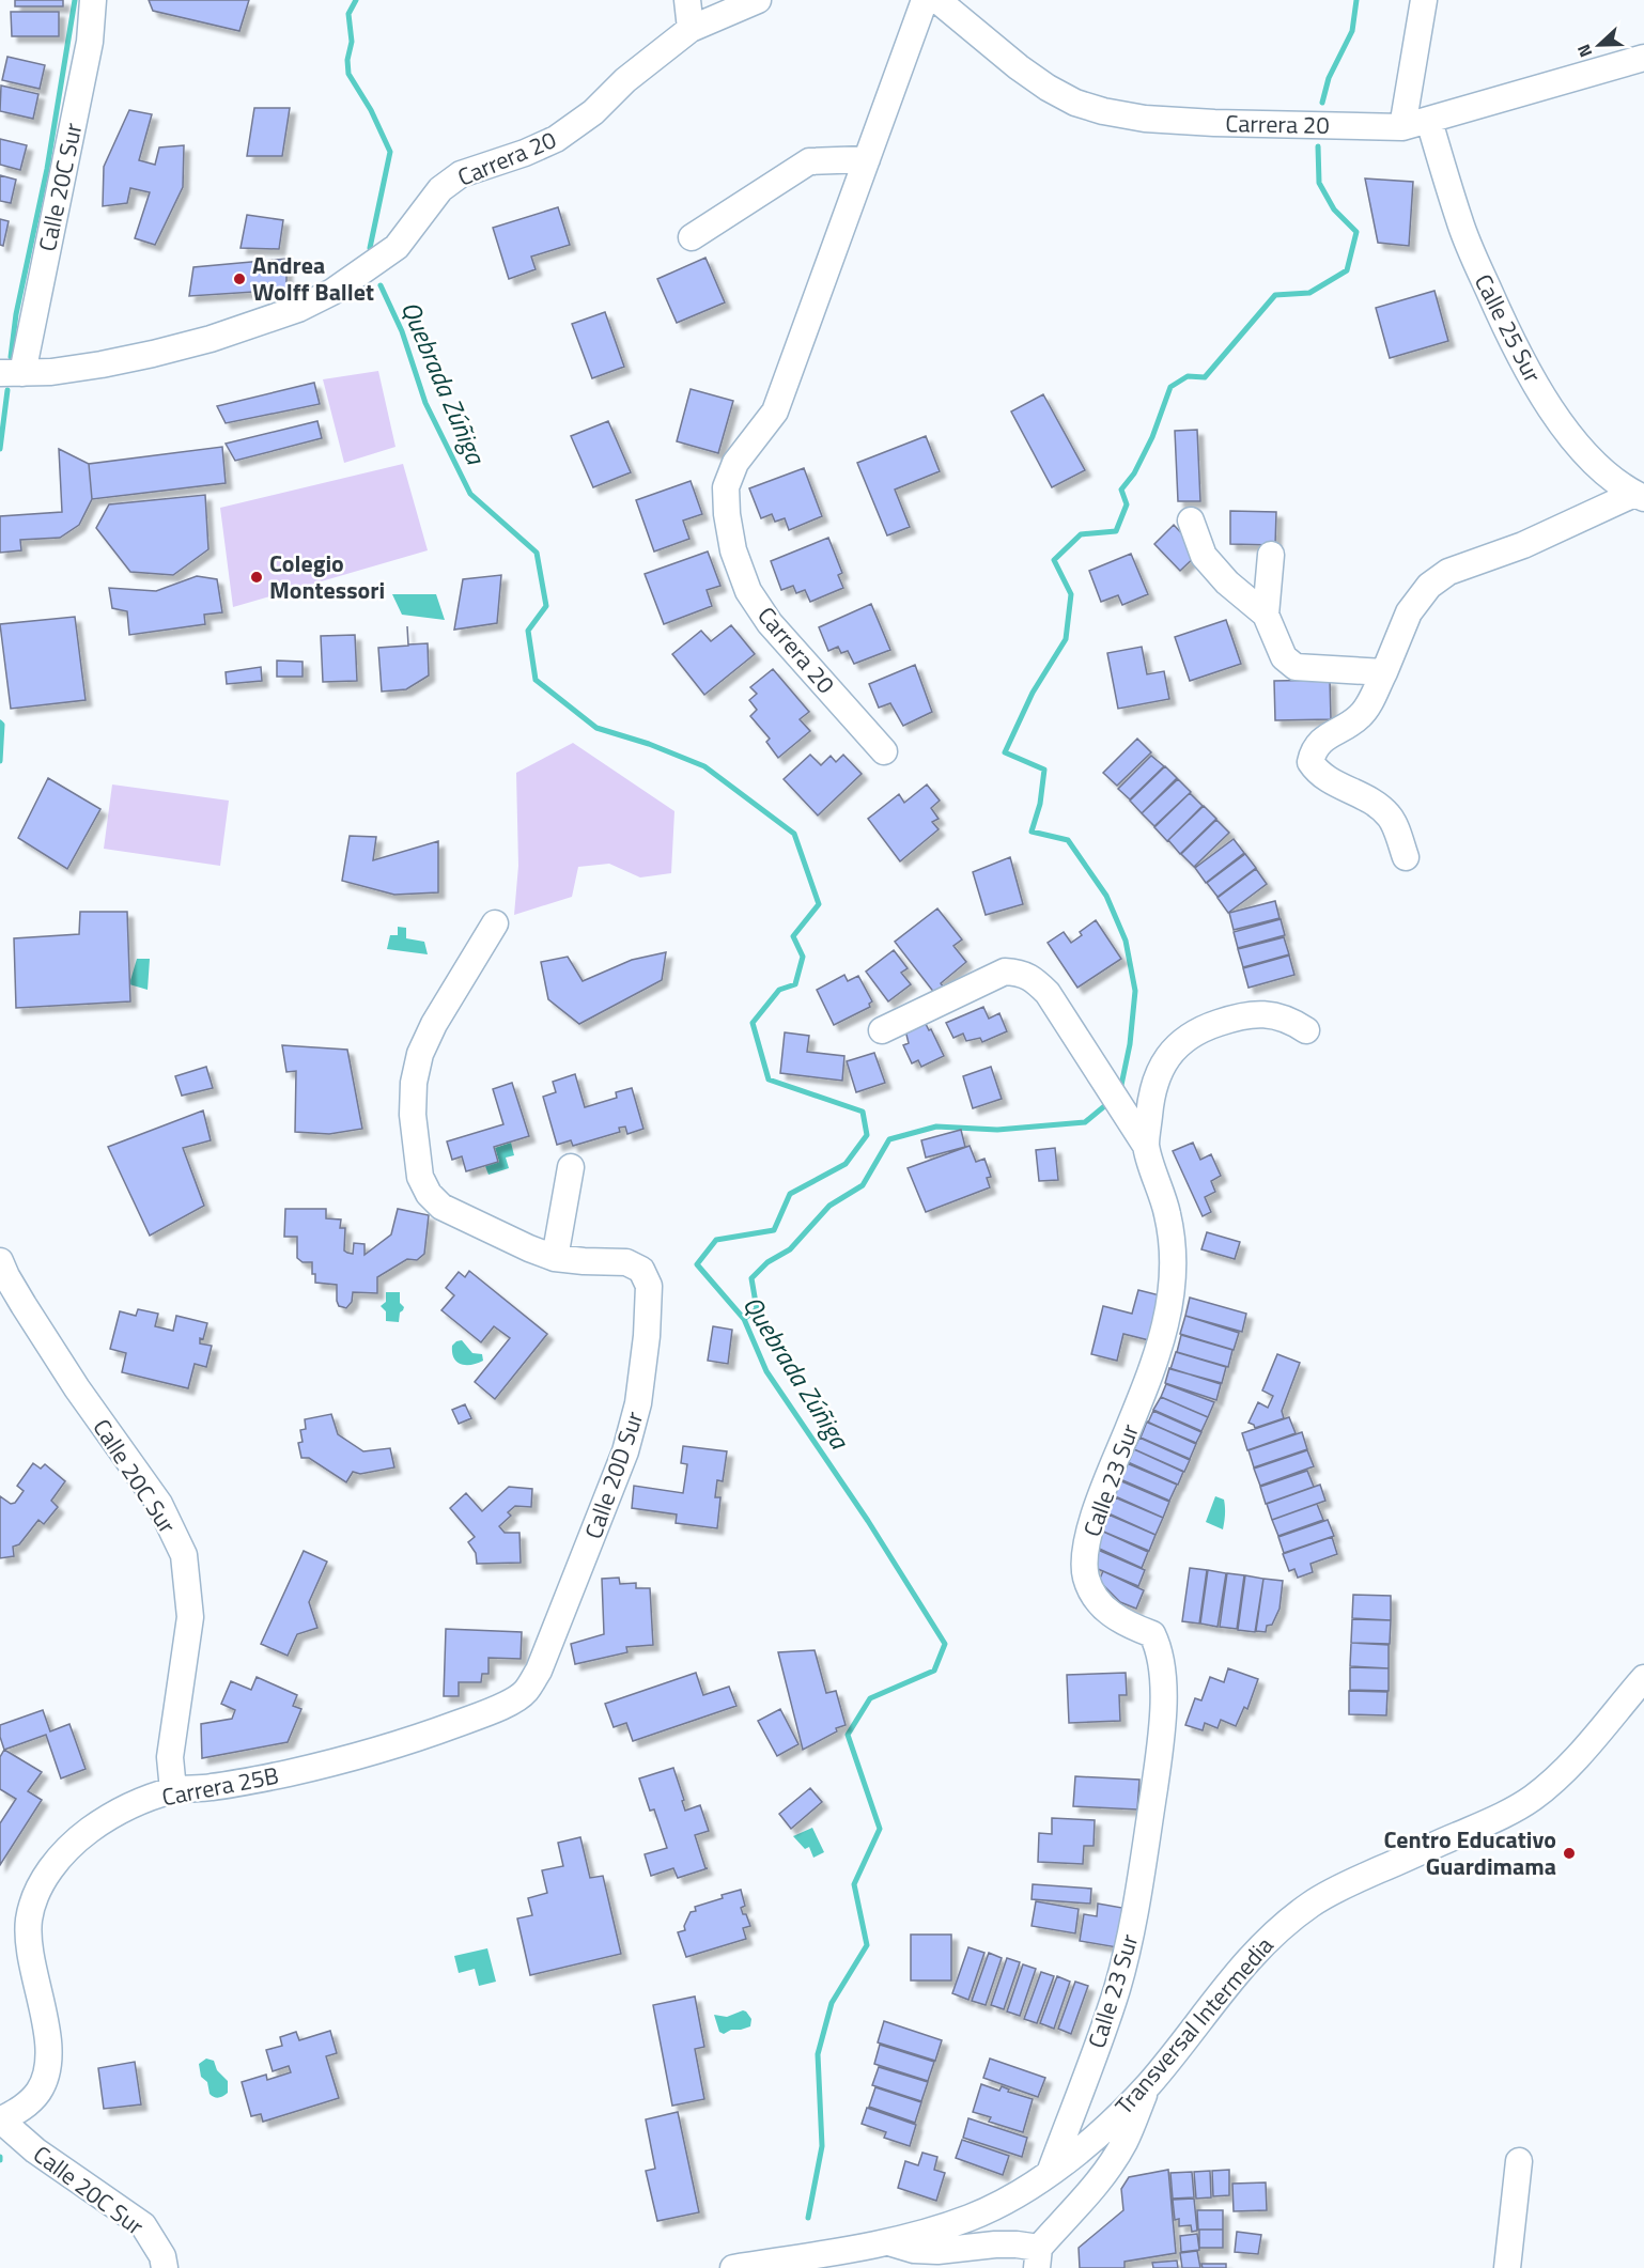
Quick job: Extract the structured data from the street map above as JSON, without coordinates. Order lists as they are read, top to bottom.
{
  "streets": {
    "street": [
      "Carrera 20",
      "Calle 20C Sur",
      "Calle 25 Sur",
      "Calle 20D Sur",
      "Calle 23 Sur",
      "Carrera 25B",
      "Transversal Intermedia"
    ]
  },
  "crossings": [
    ["Carrera 20", "Calle 20C Sur"],
    ["Carrera 20", "Calle 25 Sur"],
    ["Calle 20C Sur", "Carrera 25B"],
    ["Calle 20D Sur", "Carrera 25B"],
    ["Calle 23 Sur", "Transversal Intermedia"]
  ],
  "water": ["Quebrada Zúñiga"],
  "places": ["Andrea Wolff Ballet", "Colegio Montessori", "Centro Educativo Guardimama"],
  "north": "left"
}
